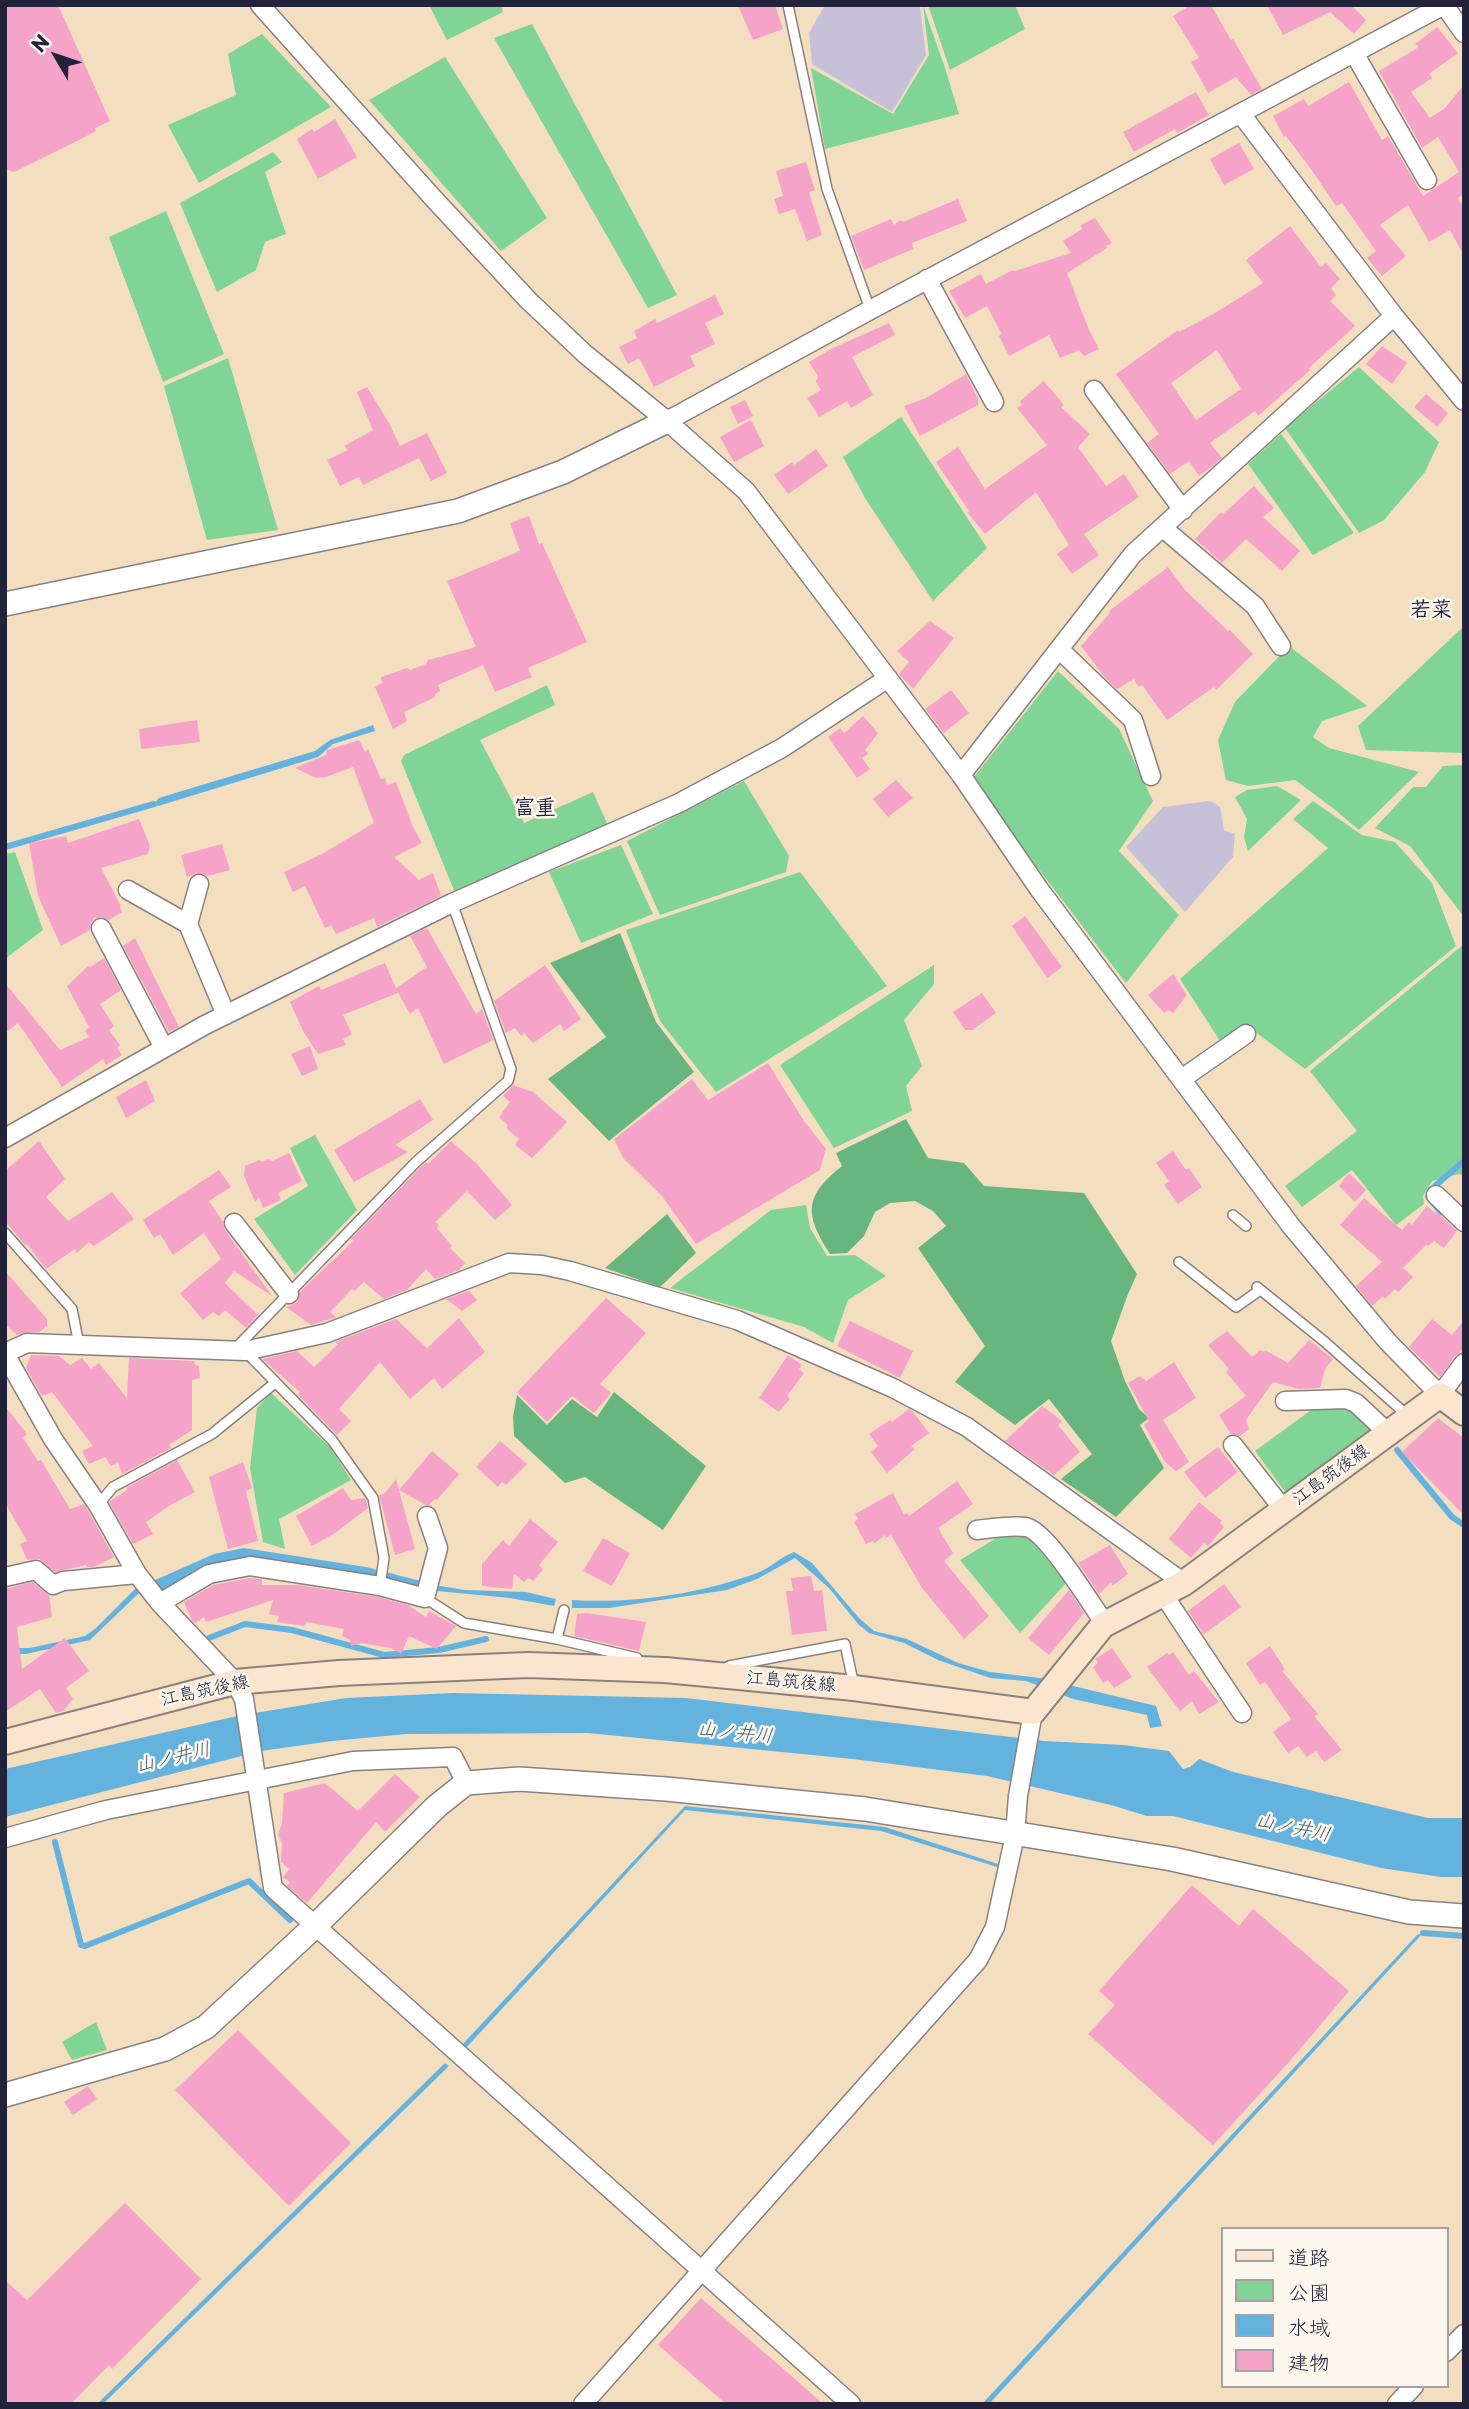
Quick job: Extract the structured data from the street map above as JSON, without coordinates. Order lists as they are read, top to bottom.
{
  "streets": {
    "main road": ["江島筑後線"]
  },
  "districts": ["若菜", "富重"],
  "water": ["山ノ井川"],
  "legend": [
    "道路",
    "公園",
    "水域",
    "建物"
  ],
  "north": "top left"
}
